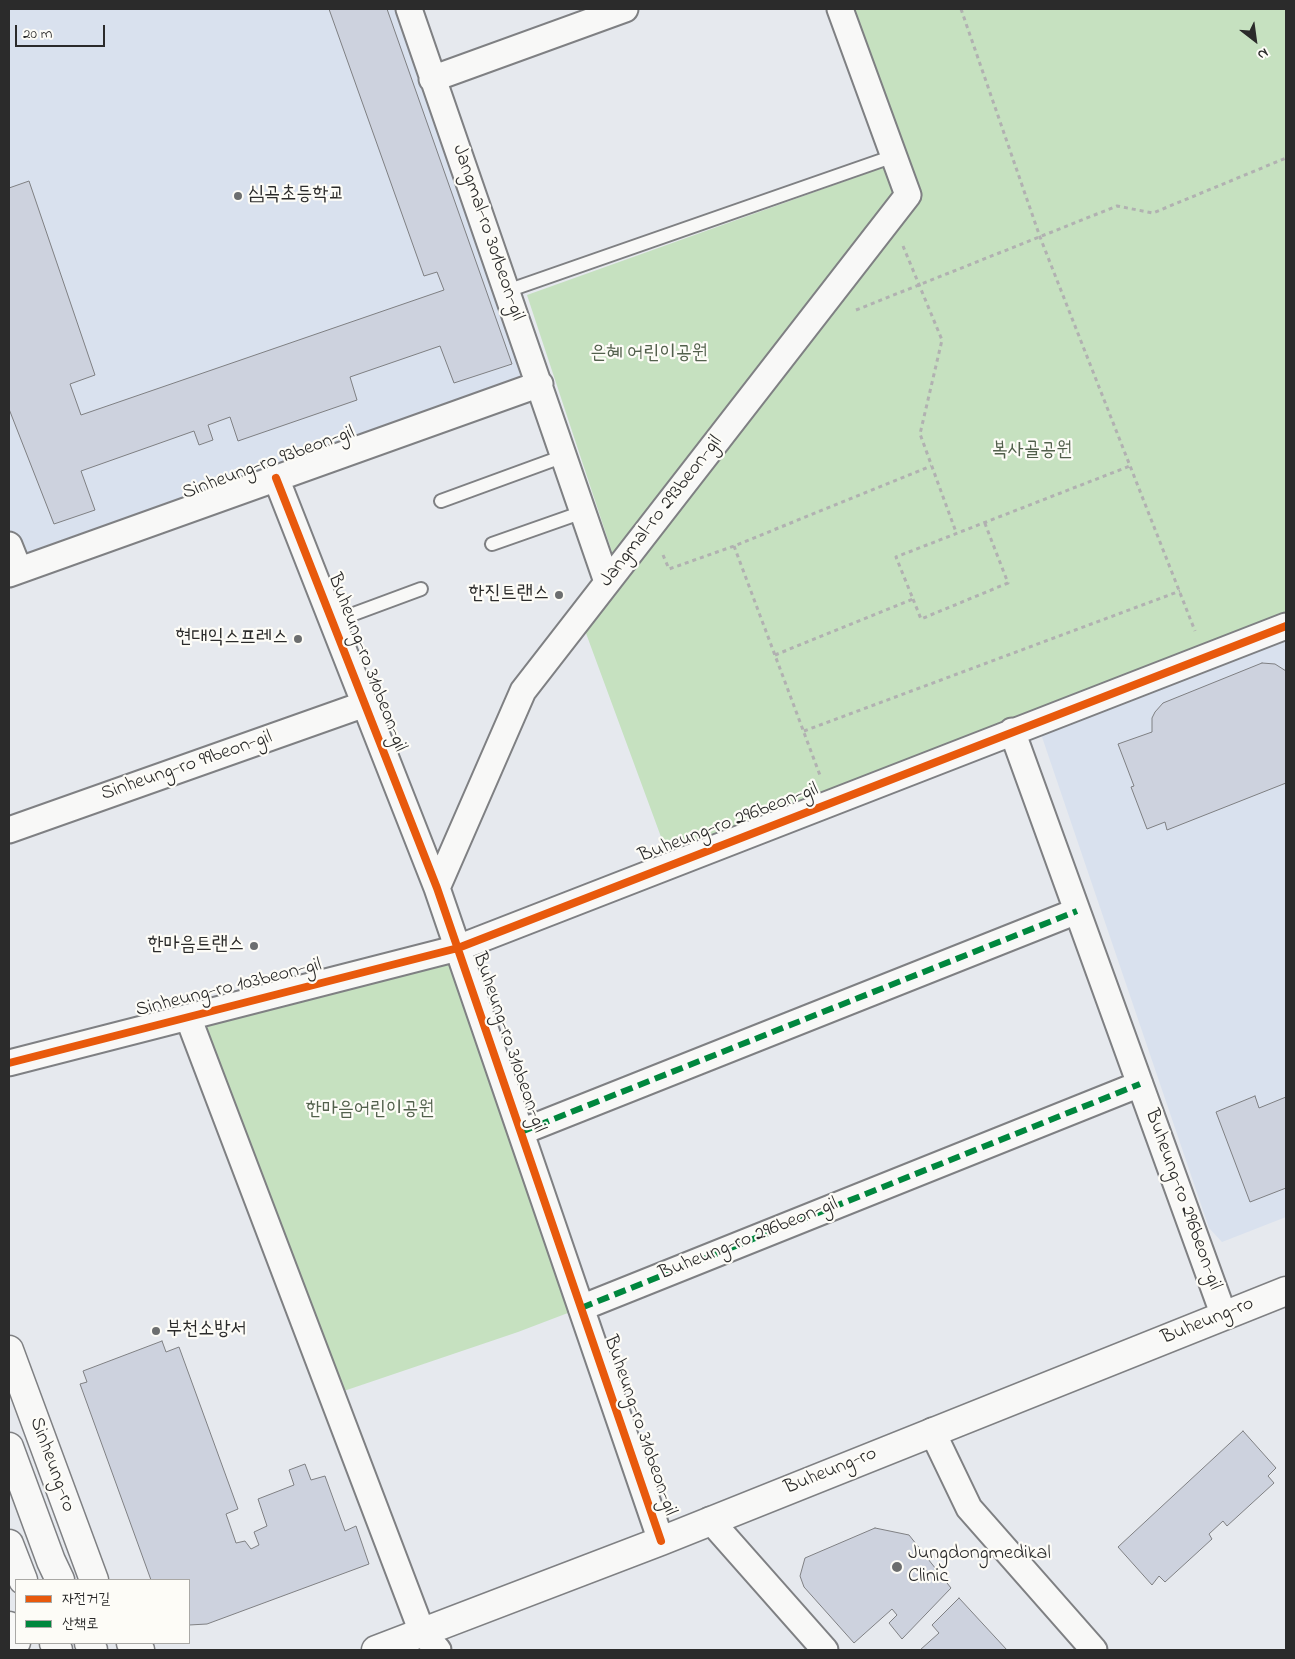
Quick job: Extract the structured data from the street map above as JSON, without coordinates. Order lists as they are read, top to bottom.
{
  "streets": {
    "street": [
      "Jangmal-ro 301beon-gil",
      "Sinheung-ro 93beon-gil",
      "Jangmal-ro 293beon-gil",
      "Buheung-ro 310beon-gil",
      "Sinheung-ro 99beon-gil",
      "Buheung-ro 296beon-gil",
      "Sinheung-ro 103beon-gil",
      "Buheung-ro",
      "Sinheung-ro"
    ]
  },
  "crossings": [
    ["Jangmal-ro 301beon-gil", "Sinheung-ro 93beon-gil"],
    ["Jangmal-ro 301beon-gil", "Jangmal-ro 293beon-gil"],
    ["Sinheung-ro 93beon-gil", "Buheung-ro 310beon-gil"],
    ["Jangmal-ro 293beon-gil", "Buheung-ro 310beon-gil"],
    ["Buheung-ro 310beon-gil", "Sinheung-ro 99beon-gil"],
    ["Buheung-ro 310beon-gil", "Buheung-ro 296beon-gil"],
    ["Buheung-ro 310beon-gil", "Sinheung-ro 103beon-gil"],
    ["Buheung-ro 310beon-gil", "Buheung-ro"],
    ["Buheung-ro 296beon-gil", "Sinheung-ro 103beon-gil"],
    ["Buheung-ro 296beon-gil", "Buheung-ro"]
  ],
  "parks": ["은혜 어린이공원", "복사골공원", "한마음어린이공원"],
  "places": [
    "심곡초등학교",
    "한진트랜스",
    "현대익스프레스",
    "한마음트랜스",
    "부천소방서",
    "Jungdongmedikal Clinic"
  ],
  "legend": ["자전거길", "산책로"],
  "scale_bar": "20 m",
  "north": "bottom right"
}
